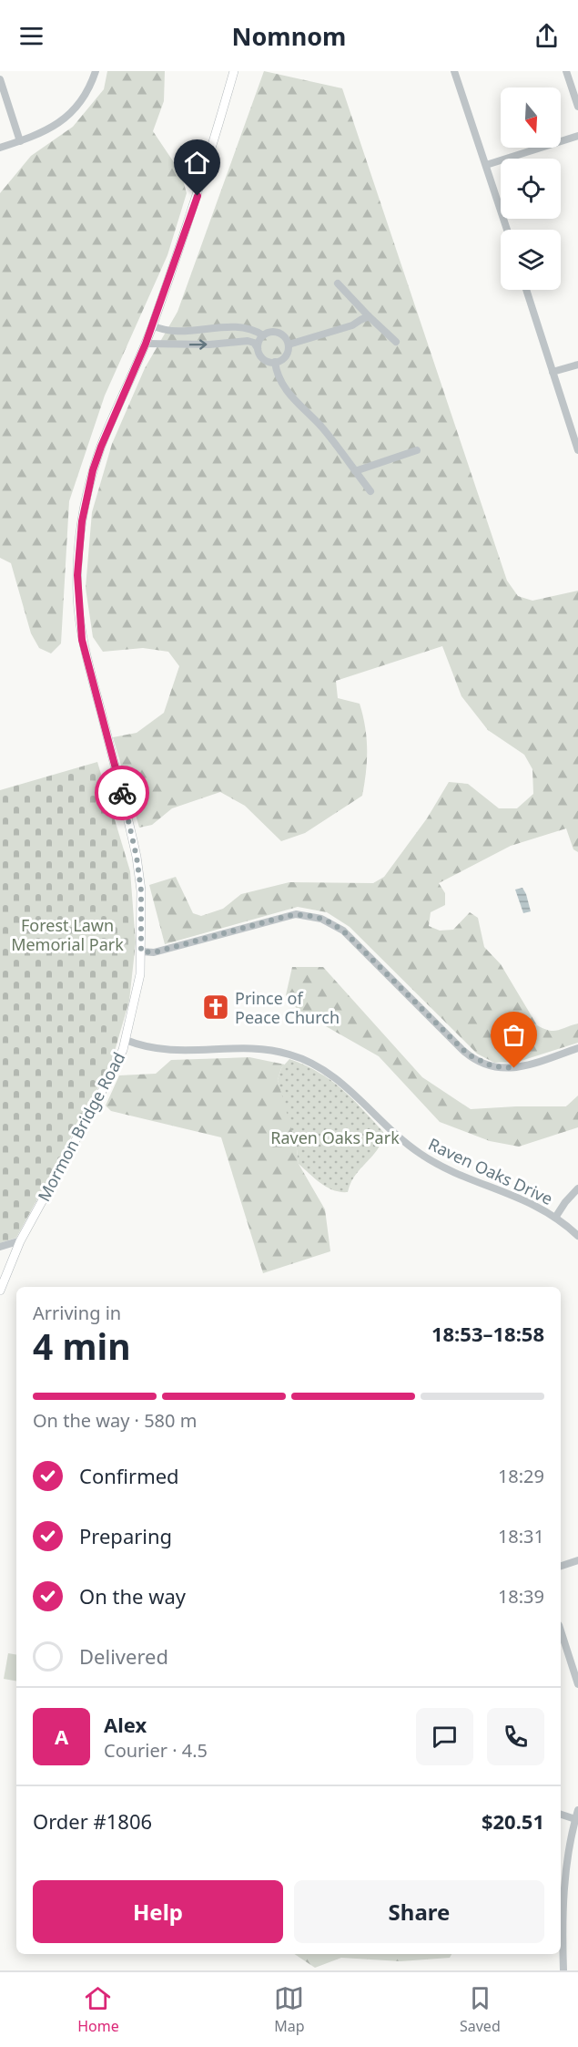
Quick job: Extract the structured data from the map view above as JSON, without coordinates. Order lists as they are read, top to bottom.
{
  "streets": {
    "main road": ["Mormon Bridge Road"],
    "street": ["Raven Oaks Drive"]
  },
  "crossings": [
    ["Mormon Bridge Road", "Raven Oaks Drive"]
  ],
  "parks": ["Forest Lawn Memorial Park", "Raven Oaks Park"],
  "places": {
    "church": ["Prince of Peace Church"]
  },
  "north": "bottom",
  "page": {
    "header": "Nomnom",
    "heading": ["4 min", "Arriving in", "18:53–18:58"],
    "panel": [
      "Alex",
      "Courier · 4.5",
      "Order #1806",
      "$20.51"
    ],
    "bar": "On the way · 580 m",
    "list": [
      ["Confirmed", "18:29"],
      ["Preparing", "18:31"],
      ["On the way", "18:39"],
      "Delivered"
    ],
    "round": "A",
    "buttons": ["Help", "Share"],
    "tabs": ["Home", "Map", "Saved"]
  }
}
